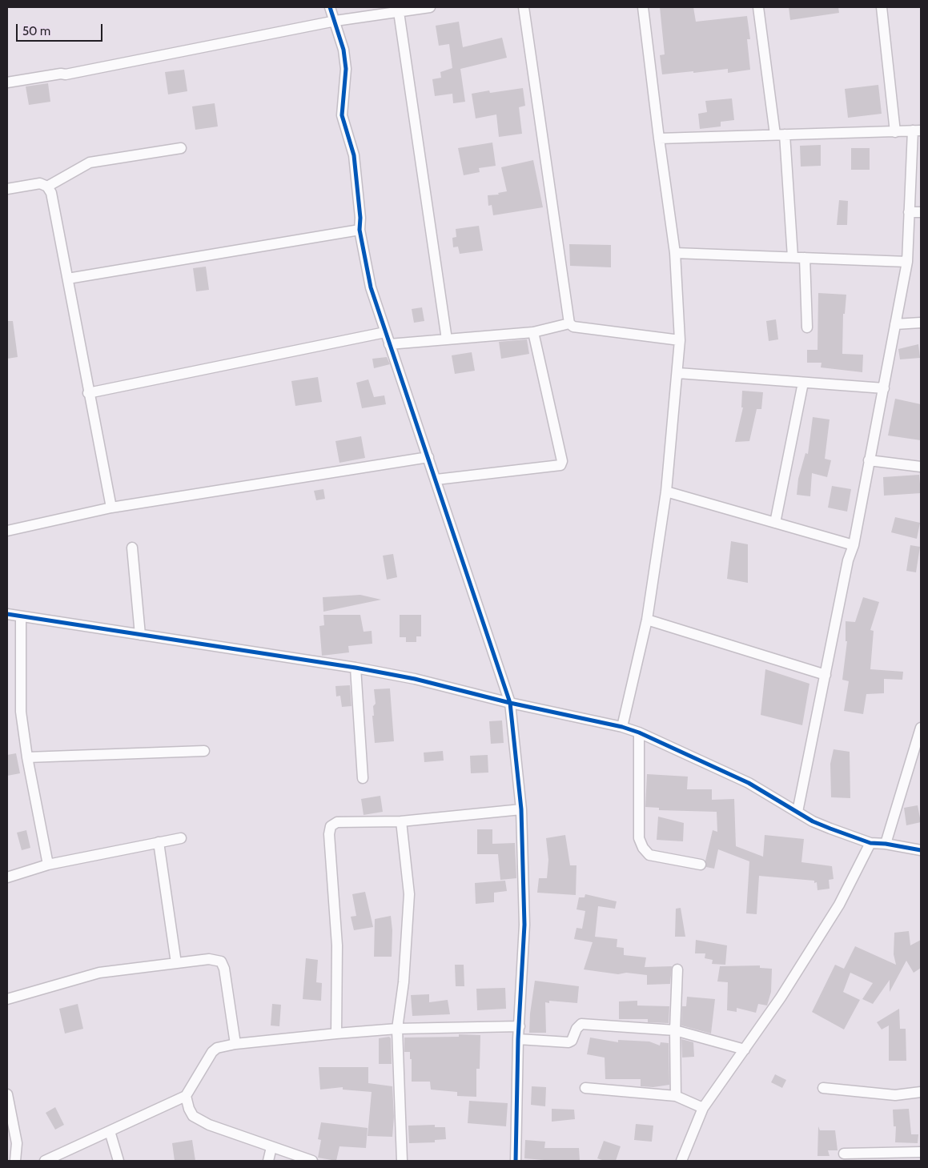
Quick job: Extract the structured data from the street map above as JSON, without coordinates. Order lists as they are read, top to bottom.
{
  "scale_bar": "50 m"
}
